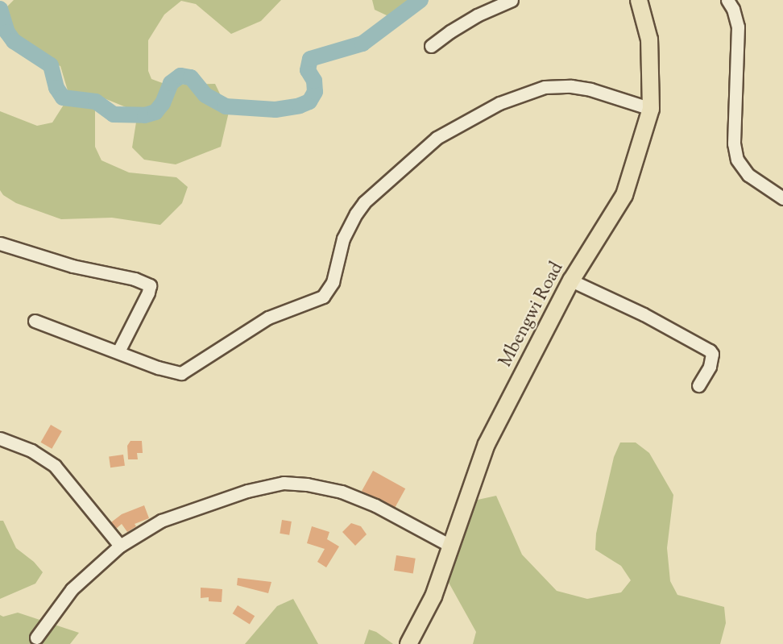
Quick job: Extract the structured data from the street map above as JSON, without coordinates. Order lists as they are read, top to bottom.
{
  "streets": {
    "main road": ["Mbengwi Road"]
  }
}
